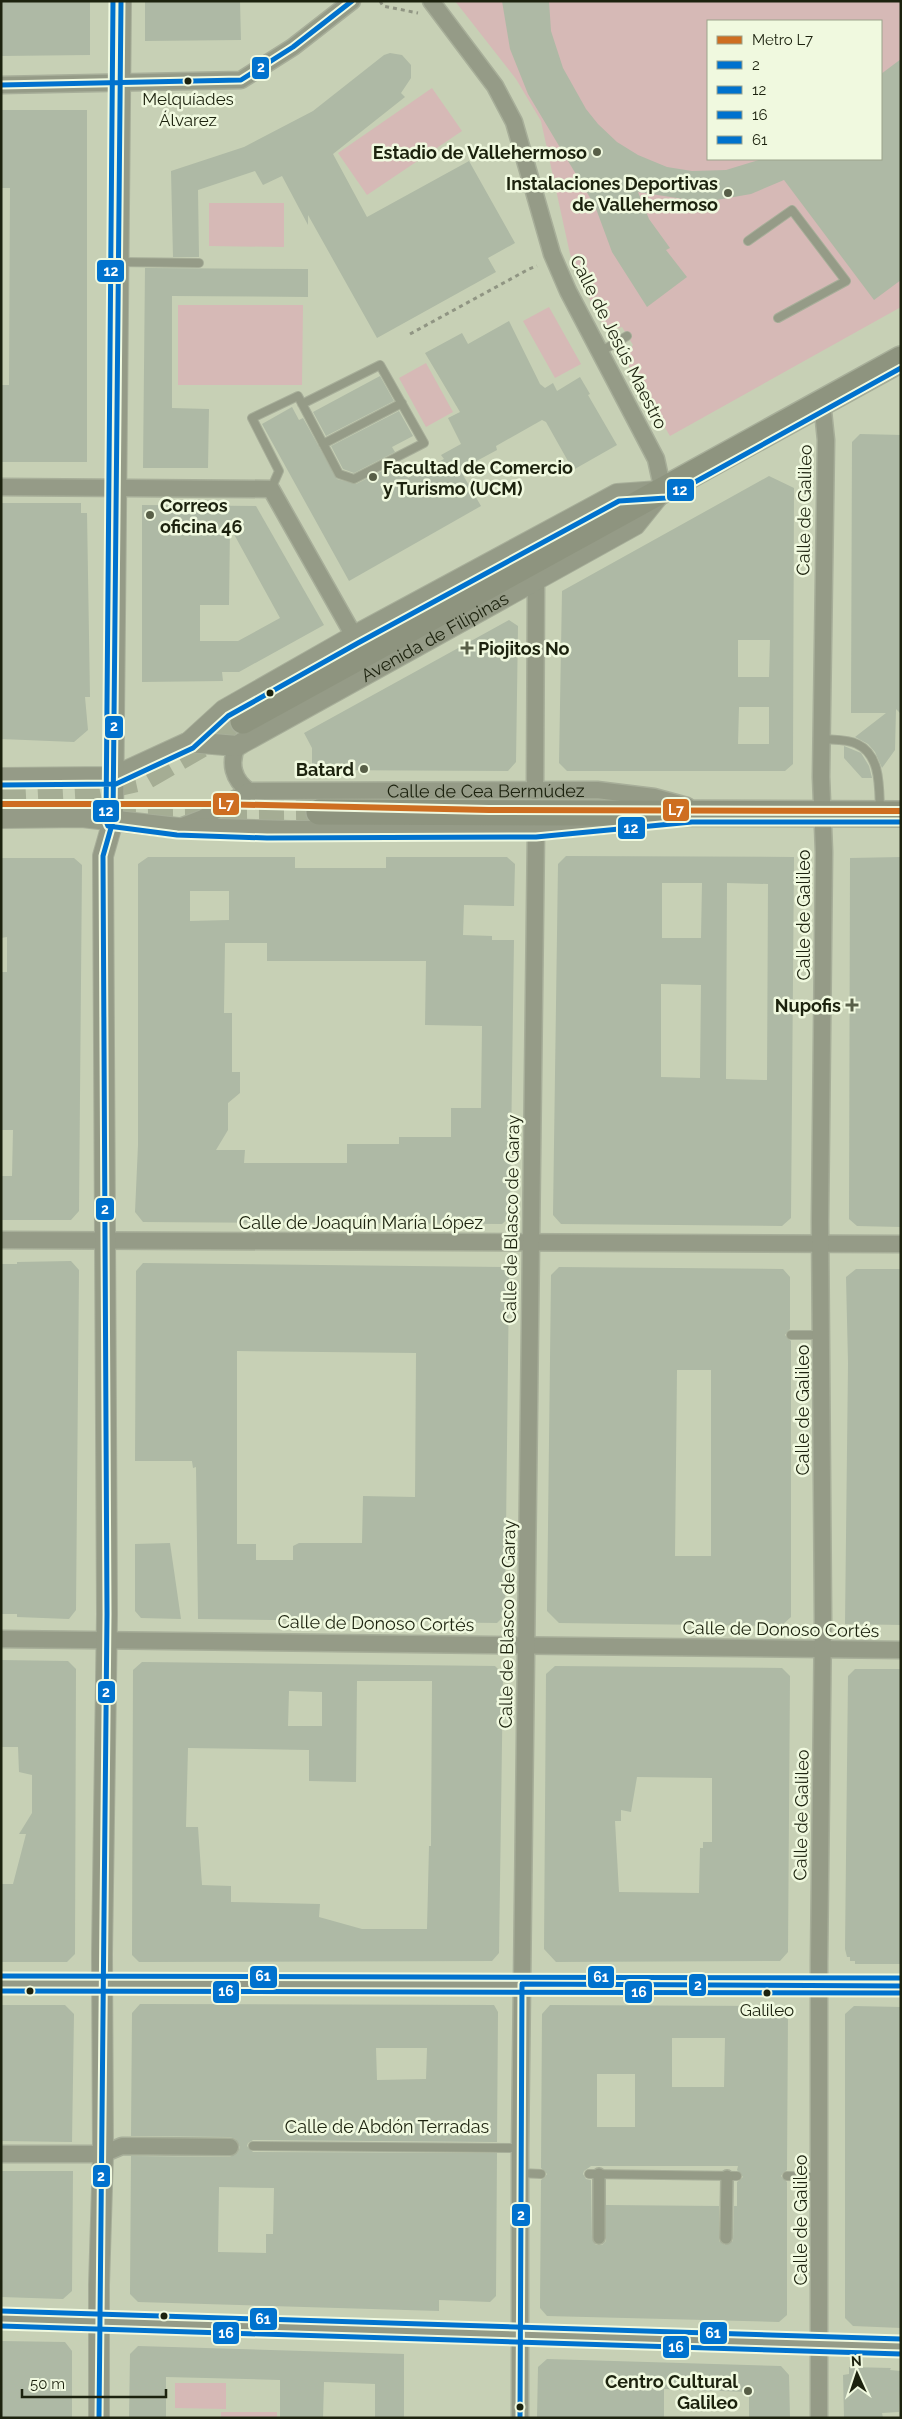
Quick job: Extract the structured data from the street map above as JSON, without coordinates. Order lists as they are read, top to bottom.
{
  "streets": {
    "main road": ["Avenida de Filipinas", "Calle de Cea Bermúdez"],
    "street": [
      "Calle de Jesús Maestro",
      "Calle de Galileo",
      "Calle de Blasco de Garay",
      "Calle de Joaquín María López",
      "Calle de Donoso Cortés"
    ],
    "lane": ["Calle de Abdón Terradas"]
  },
  "crossings": [
    ["Calle de Jesús Maestro", "Avenida de Filipinas"],
    ["Calle de Galileo", "Avenida de Filipinas"],
    ["Calle de Galileo", "Calle de Cea Bermúdez"],
    ["Calle de Galileo", "Calle de Joaquín María López"],
    ["Calle de Galileo", "Calle de Donoso Cortés"],
    ["Calle de Cea Bermúdez", "Calle de Blasco de Garay"],
    ["Calle de Blasco de Garay", "Calle de Joaquín María López"],
    ["Calle de Blasco de Garay", "Calle de Donoso Cortés"],
    ["Calle de Blasco de Garay", "Calle de Abdón Terradas"]
  ],
  "places": {
    "other": [
      "Melquíades Álvarez",
      "Estadio de Vallehermoso",
      "Instalaciones Deportivas de Vallehermoso",
      "Facultad de Comercio y Turismo (UCM)",
      "Correos oficina 46",
      "Batard",
      "Galileo",
      "Centro Cultural Galileo"
    ],
    "health": ["Piojitos No", "Nupofis"]
  },
  "lines": [
    "transit line 2",
    "transit line 12",
    "metro line L7",
    "transit line 61",
    "transit line 16"
  ],
  "legend": [
    "Metro L7",
    "2",
    "12",
    "16",
    "61"
  ],
  "scale_bar": "50 m",
  "north": "top"
}
